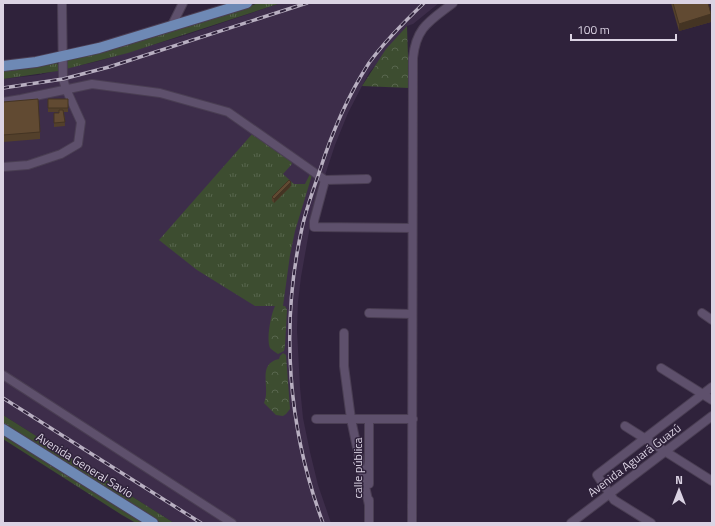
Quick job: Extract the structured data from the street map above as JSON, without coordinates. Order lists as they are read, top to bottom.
{
  "streets": {
    "main road": ["Avenida General Savio"],
    "street": ["Avenida Aguará Guazú", "calle pública"]
  },
  "scale_bar": "100 m",
  "north": "top"
}
